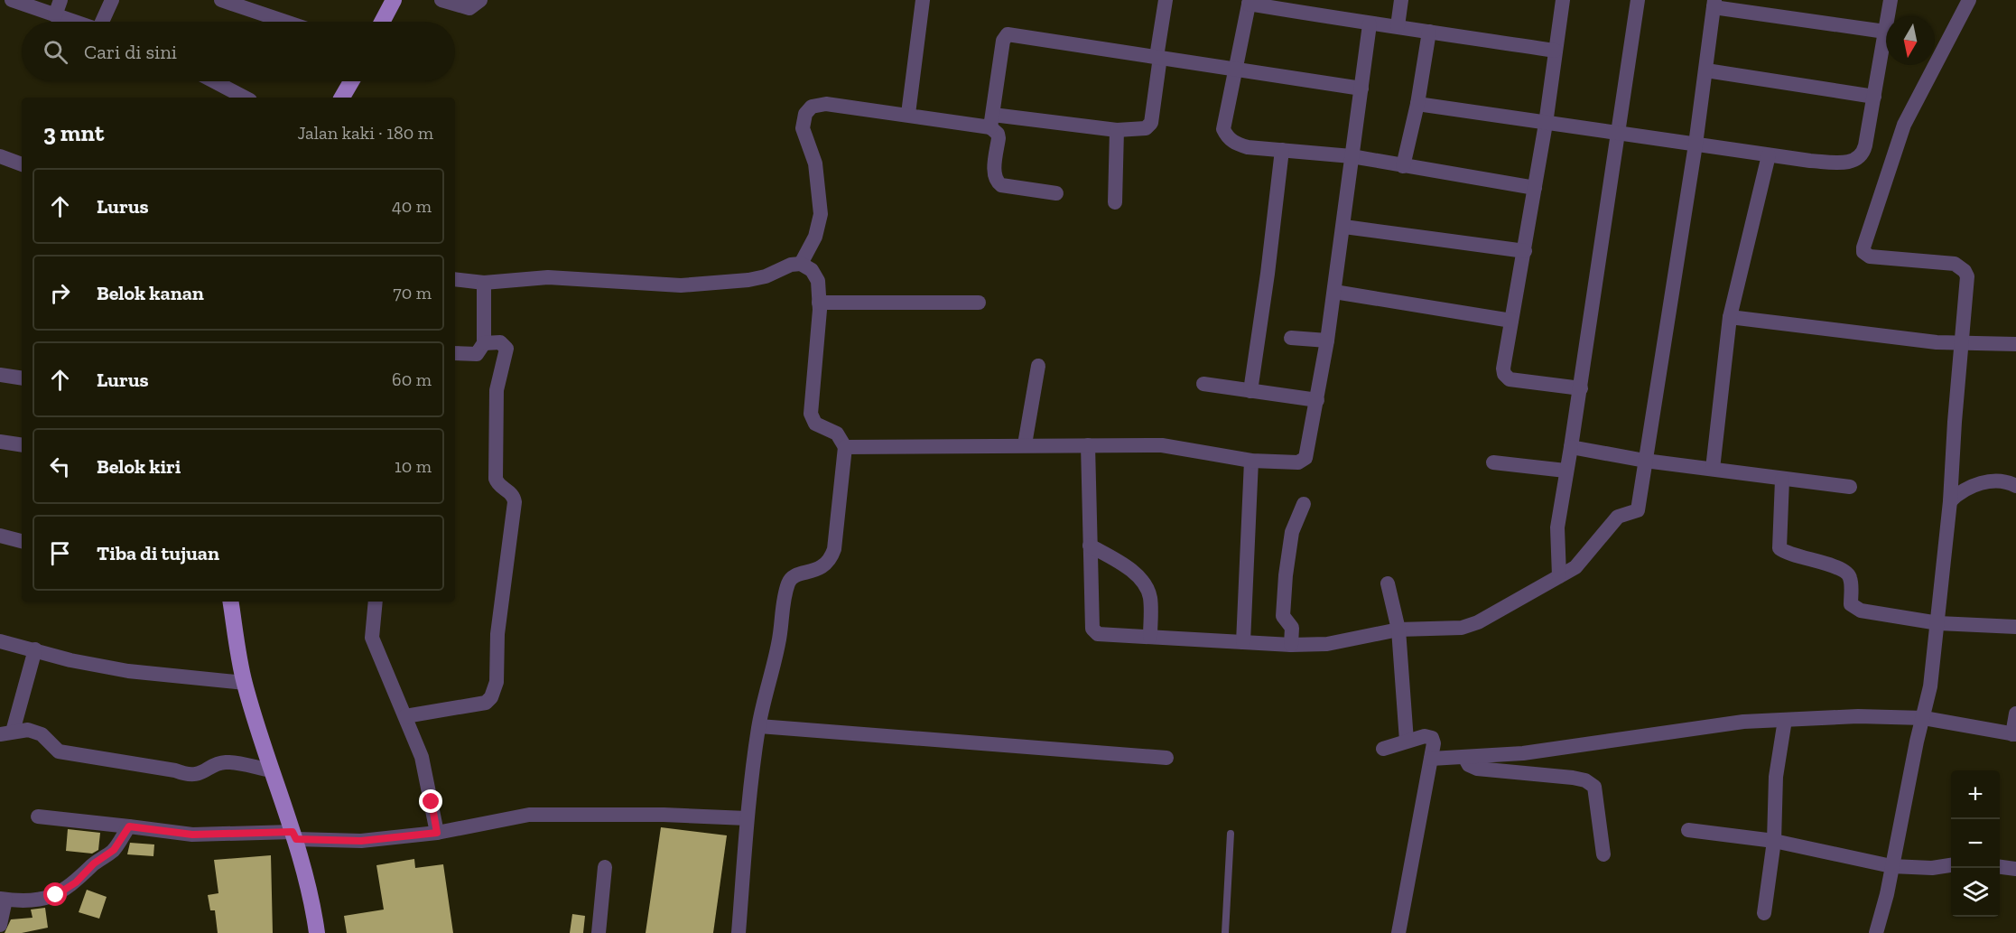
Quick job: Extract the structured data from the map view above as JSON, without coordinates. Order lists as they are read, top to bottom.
{
  "north": "bottom",
  "page": {
    "search": "Cari di sini",
    "heading": ["3 mnt", "Jalan kaki · 180 m"],
    "list": [
      ["Lurus", "40 m"],
      ["Belok kanan", "70 m"],
      ["Lurus", "60 m"],
      ["Belok kiri", "10 m"],
      "Tiba di tujuan"
    ],
    "map_buttons": ["+", "−"]
  }
}
